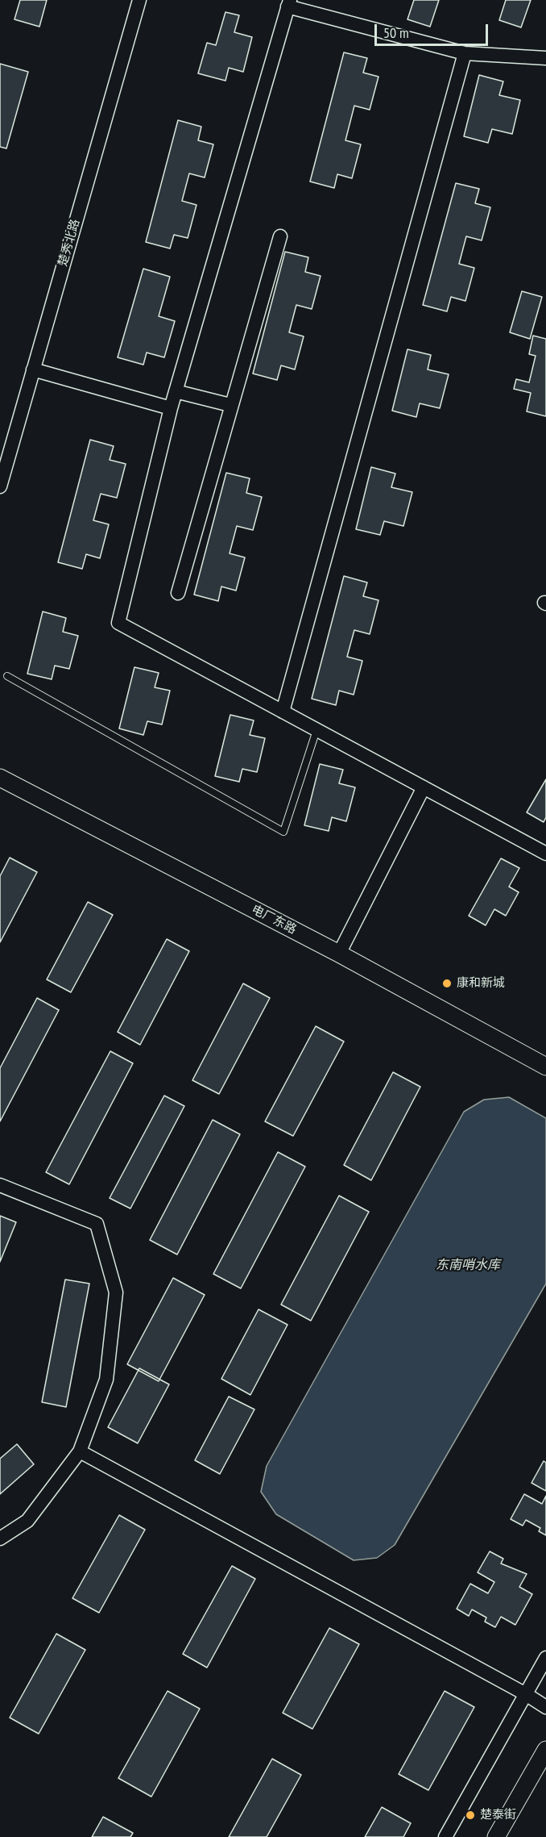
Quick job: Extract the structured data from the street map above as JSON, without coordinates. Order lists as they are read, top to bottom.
{
  "streets": {
    "street": ["楚秀北路", "电厂东路"]
  },
  "water": ["东南哨水库"],
  "places": ["康和新城", "楚泰街"],
  "scale_bar": "50 m"
}
